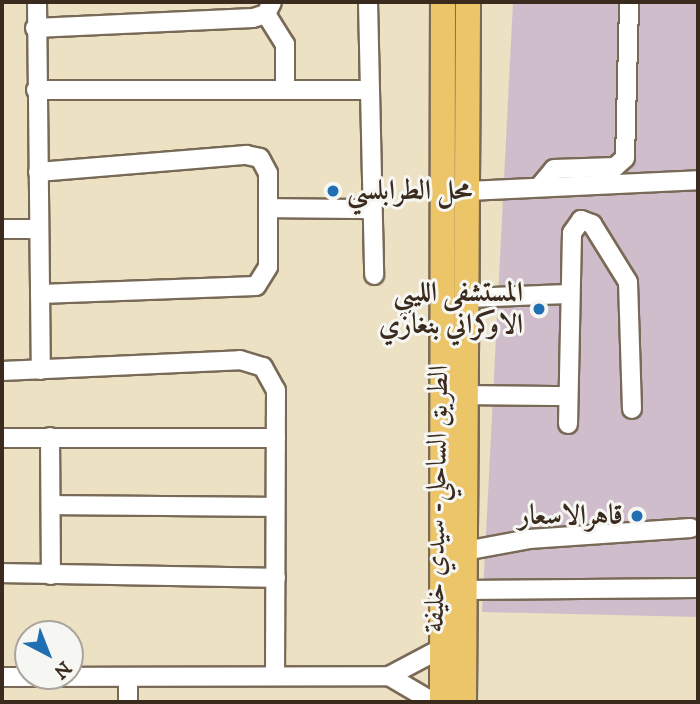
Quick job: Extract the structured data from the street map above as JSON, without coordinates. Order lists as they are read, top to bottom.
{
  "streets": {
    "highway": ["الطريق الساحلي- سيدي خليفة"]
  },
  "places": ["محل الطرابلسي", "المستشفى الليبي الاوكراني بنغازي", "قاهرالاسعار"],
  "north": "bottom right"
}
